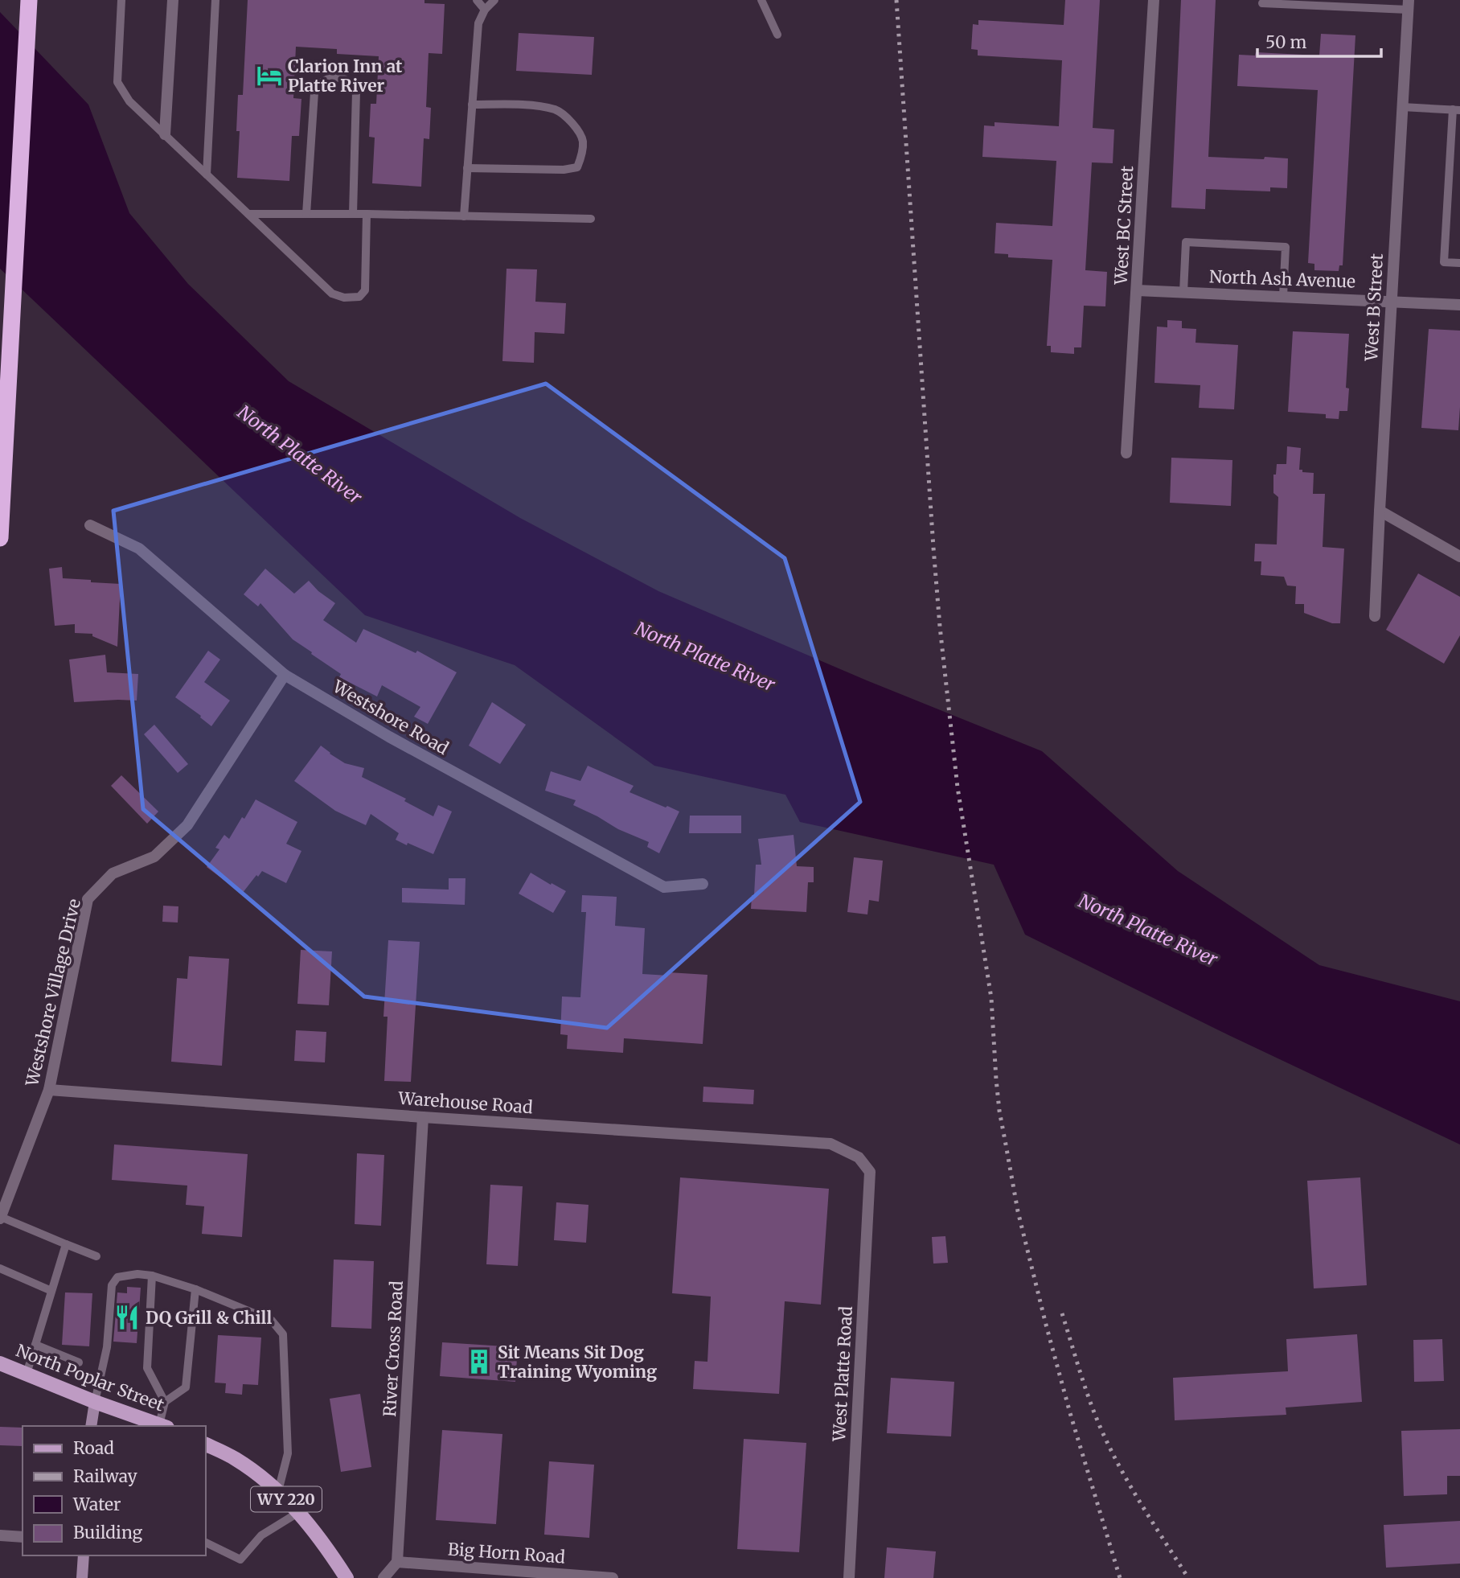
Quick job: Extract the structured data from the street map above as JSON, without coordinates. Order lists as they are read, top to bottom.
{
  "streets": {
    "main road": ["North Poplar Street", "WY 220"],
    "street": [
      "West BC Street",
      "North Ash Avenue",
      "West B Street",
      "Westshore Road",
      "Westshore Village Drive",
      "Warehouse Road",
      "River Cross Road",
      "West Platte Road",
      "Big Horn Road"
    ]
  },
  "crossings": [
    ["West BC Street", "North Ash Avenue"],
    ["North Ash Avenue", "West B Street"],
    ["Westshore Road", "Westshore Village Drive"],
    ["Westshore Village Drive", "Warehouse Road"],
    ["Warehouse Road", "River Cross Road"],
    ["Warehouse Road", "West Platte Road"],
    ["River Cross Road", "Big Horn Road"]
  ],
  "water": ["North Platte River"],
  "places": {
    "hotel": ["Clarion Inn at Platte River"],
    "restaurant": ["DQ Grill & Chill"],
    "building": ["Sit Means Sit Dog Training Wyoming"]
  },
  "legend": [
    "Road",
    "Railway",
    "Water",
    "Building"
  ],
  "scale_bar": "50 m"
}
